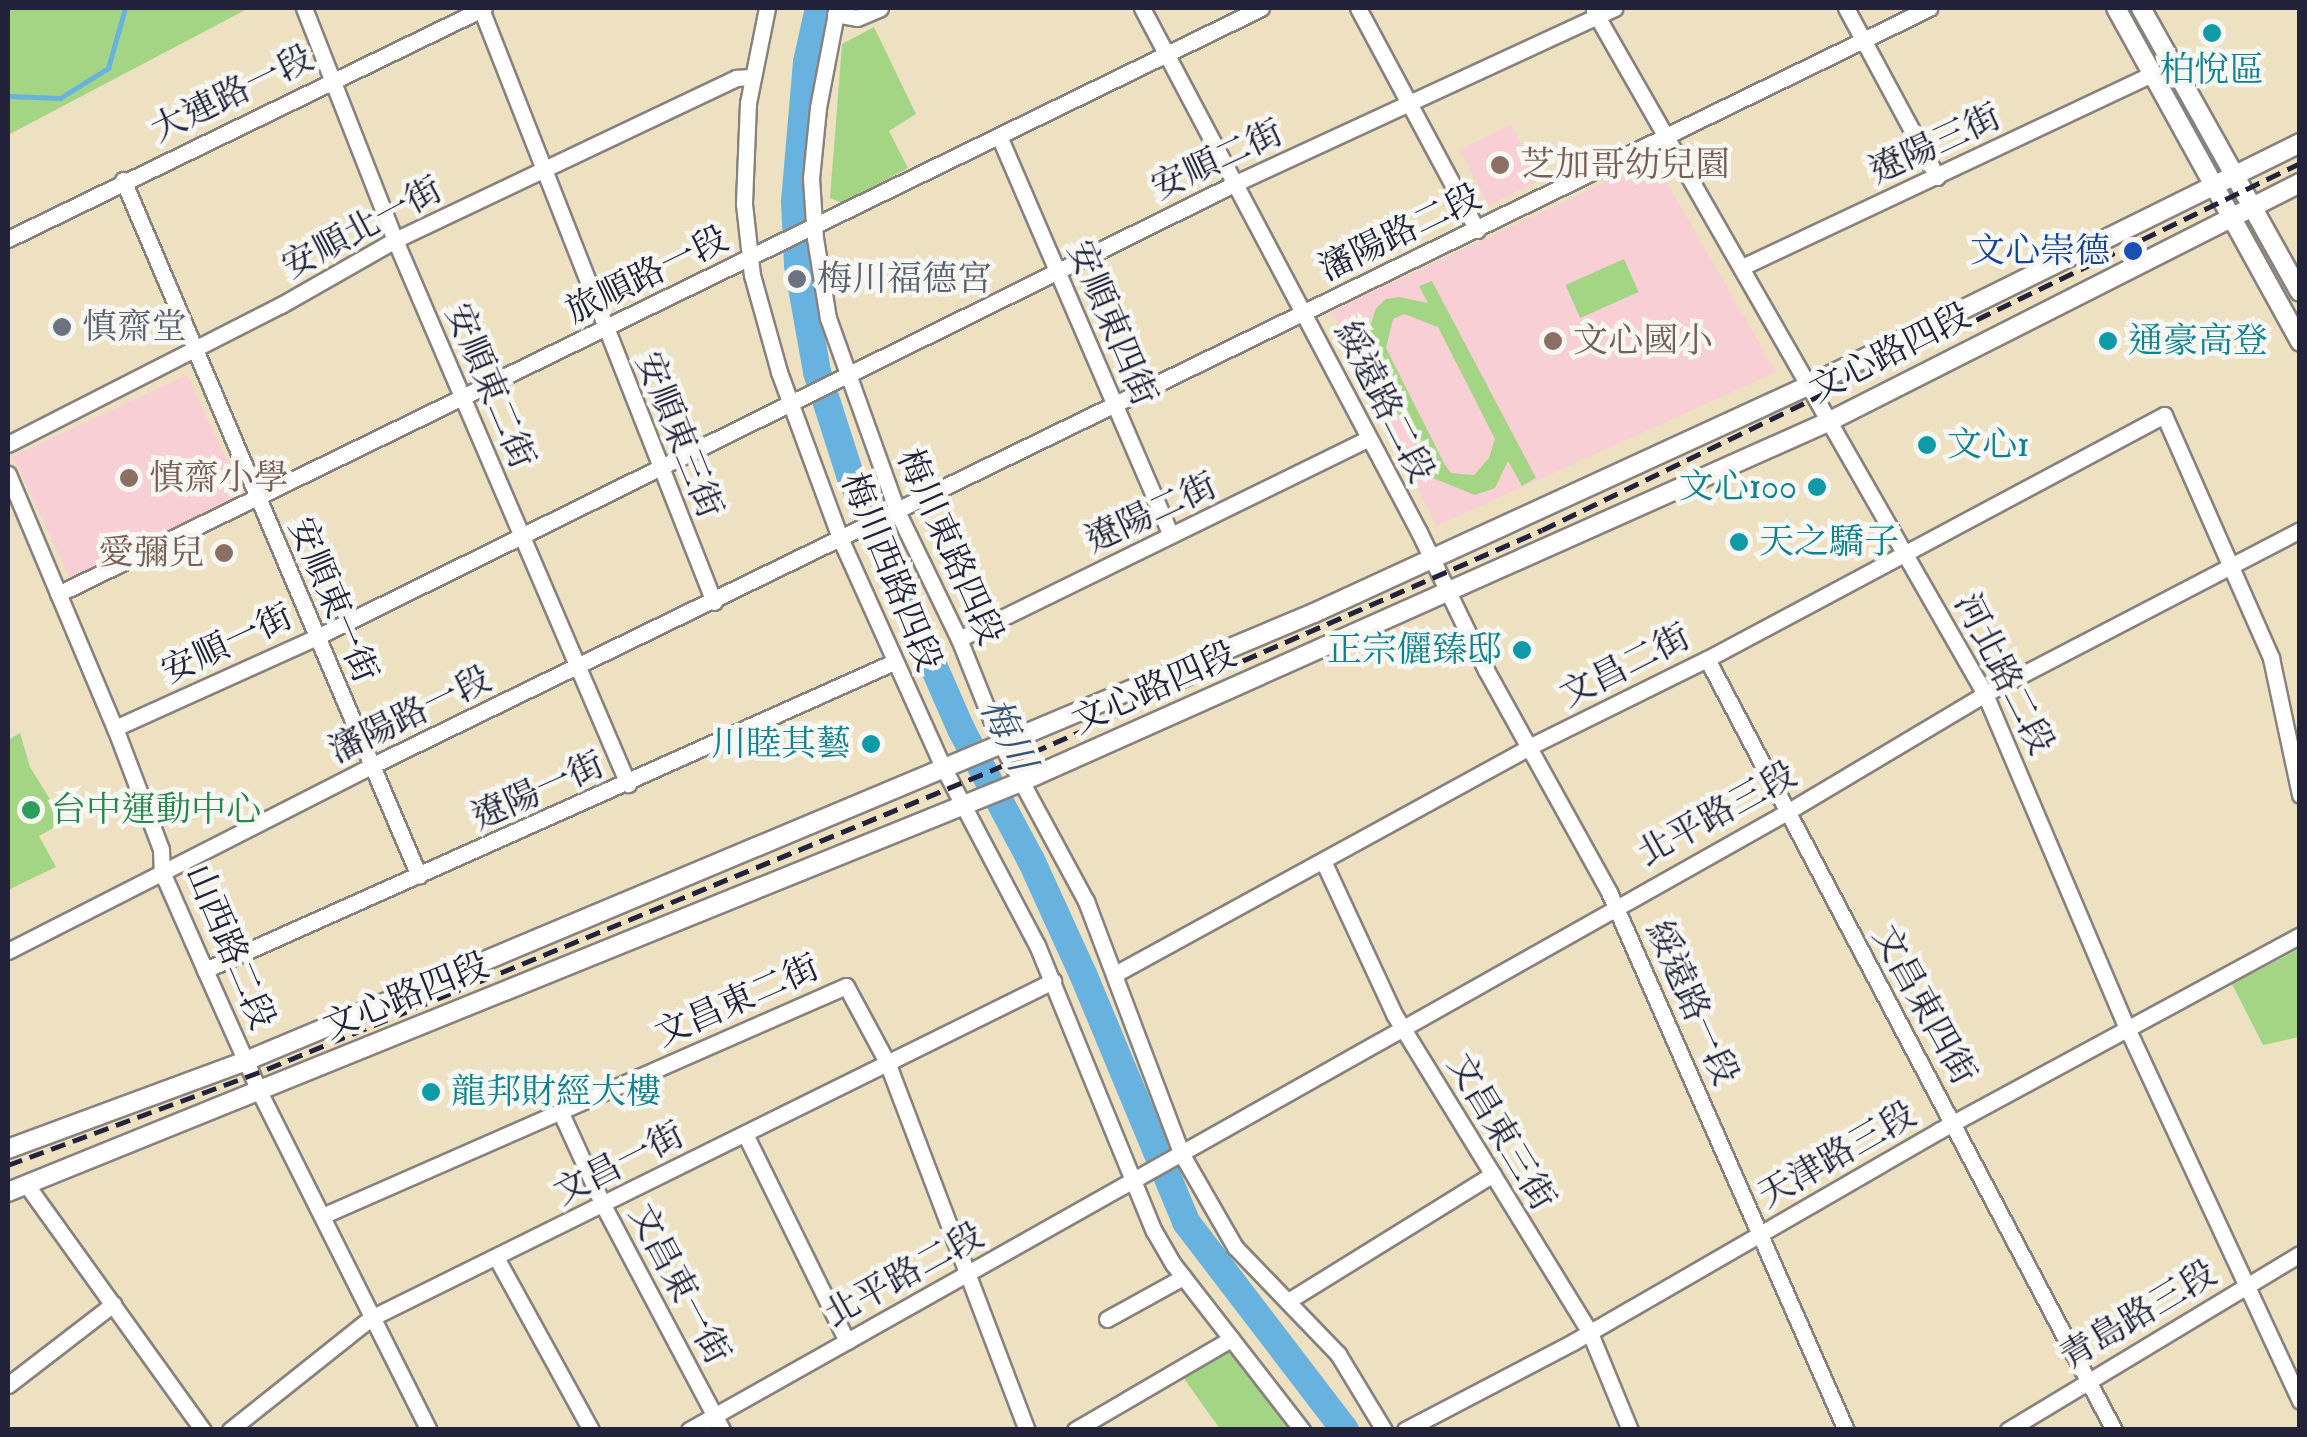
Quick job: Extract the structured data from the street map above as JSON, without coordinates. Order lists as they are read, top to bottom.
{
  "streets": {
    "main road": ["文心路四段"],
    "street": [
      "大連路一段",
      "遼陽三街",
      "安順二街",
      "安順北一街",
      "瀋陽路二段",
      "旅順路一段",
      "安順東四街",
      "安順東二街",
      "綏遠路二段",
      "安順東三街",
      "遼陽二街",
      "梅川東路四段",
      "梅川西路四段",
      "安順東一街",
      "安順一街",
      "文昌二街",
      "河北路二段",
      "瀋陽路一段",
      "遼陽一街",
      "北平路三段",
      "山西路二段",
      "文昌東二街",
      "綏遠路一段",
      "文昌東四街",
      "文昌東三街",
      "天津路三段",
      "文昌一街",
      "北平路二段",
      "文昌東一街",
      "青島路三段"
    ]
  },
  "crossings": [
    ["大連路一段", "安順東二街"],
    ["大連路一段", "安順東三街"],
    ["大連路一段", "安順東一街"],
    ["遼陽三街", "河北路二段"],
    ["安順二街", "安順東四街"],
    ["安順二街", "綏遠路二段"],
    ["安順二街", "梅川東路四段"],
    ["安順二街", "梅川西路四段"],
    ["安順二街", "安順一街"],
    ["安順二街", "河北路二段"],
    ["安順北一街", "安順東二街"],
    ["安順北一街", "安順東三街"],
    ["安順北一街", "梅川西路四段"],
    ["安順北一街", "安順東一街"],
    ["瀋陽路二段", "安順東四街"],
    ["瀋陽路二段", "綏遠路二段"],
    ["瀋陽路二段", "梅川東路四段"],
    ["瀋陽路二段", "梅川西路四段"],
    ["瀋陽路二段", "河北路二段"],
    ["瀋陽路二段", "瀋陽路一段"],
    ["旅順路一段", "安順東四街"],
    ["旅順路一段", "安順東二街"],
    ["旅順路一段", "綏遠路二段"],
    ["旅順路一段", "安順東三街"],
    ["旅順路一段", "梅川東路四段"],
    ["旅順路一段", "梅川西路四段"],
    ["旅順路一段", "安順東一街"],
    ["旅順路一段", "山西路二段"],
    ["安順東四街", "遼陽二街"],
    ["文心路四段", "綏遠路二段"],
    ["文心路四段", "梅川東路四段"],
    ["文心路四段", "梅川西路四段"],
    ["文心路四段", "河北路二段"],
    ["文心路四段", "山西路二段"],
    ["文心路四段", "綏遠路一段"],
    ["安順東二街", "安順一街"],
    ["安順東二街", "瀋陽路一段"],
    ["安順東二街", "遼陽一街"],
    ["綏遠路二段", "遼陽二街"],
    ["綏遠路二段", "綏遠路一段"],
    ["安順東三街", "安順一街"],
    ["安順東三街", "瀋陽路一段"],
    ["遼陽二街", "梅川東路四段"],
    ["梅川東路四段", "文昌二街"],
    ["梅川東路四段", "北平路三段"],
    ["梅川西路四段", "安順一街"],
    ["梅川西路四段", "瀋陽路一段"],
    ["梅川西路四段", "遼陽一街"],
    ["梅川西路四段", "文昌一街"],
    ["梅川西路四段", "北平路二段"],
    ["安順東一街", "安順一街"],
    ["安順東一街", "瀋陽路一段"],
    ["安順東一街", "遼陽一街"],
    ["安順一街", "山西路二段"],
    ["文昌二街", "河北路二段"],
    ["文昌二街", "北平路三段"],
    ["文昌二街", "綏遠路一段"],
    ["文昌二街", "文昌東四街"],
    ["文昌二街", "文昌東三街"],
    ["河北路二段", "北平路三段"],
    ["河北路二段", "天津路三段"],
    ["河北路二段", "青島路三段"],
    ["瀋陽路一段", "山西路二段"],
    ["遼陽一街", "山西路二段"],
    ["北平路三段", "綏遠路一段"],
    ["北平路三段", "文昌東四街"],
    ["北平路三段", "文昌東三街"],
    ["北平路三段", "北平路二段"],
    ["山西路二段", "文昌東二街"],
    ["山西路二段", "文昌一街"],
    ["文昌東二街", "文昌一街"],
    ["文昌東二街", "北平路二段"],
    ["文昌東二街", "文昌東一街"],
    ["綏遠路一段", "天津路三段"],
    ["文昌東四街", "天津路三段"],
    ["文昌東四街", "青島路三段"],
    ["文昌東三街", "天津路三段"],
    ["文昌一街", "文昌東一街"],
    ["北平路二段", "文昌東一街"]
  ],
  "water": ["梅川"],
  "places": [
    "柏悅區",
    "芝加哥幼兒園",
    "文心崇德",
    "梅川福德宮",
    "慎齋堂",
    "文心國小",
    "通豪高登",
    "文心1",
    "慎齋小學",
    "文心100",
    "天之驕子",
    "愛彌兒",
    "正宗儷臻邸",
    "川睦其藝",
    "台中運動中心",
    "龍邦財經大樓"
  ]
}
